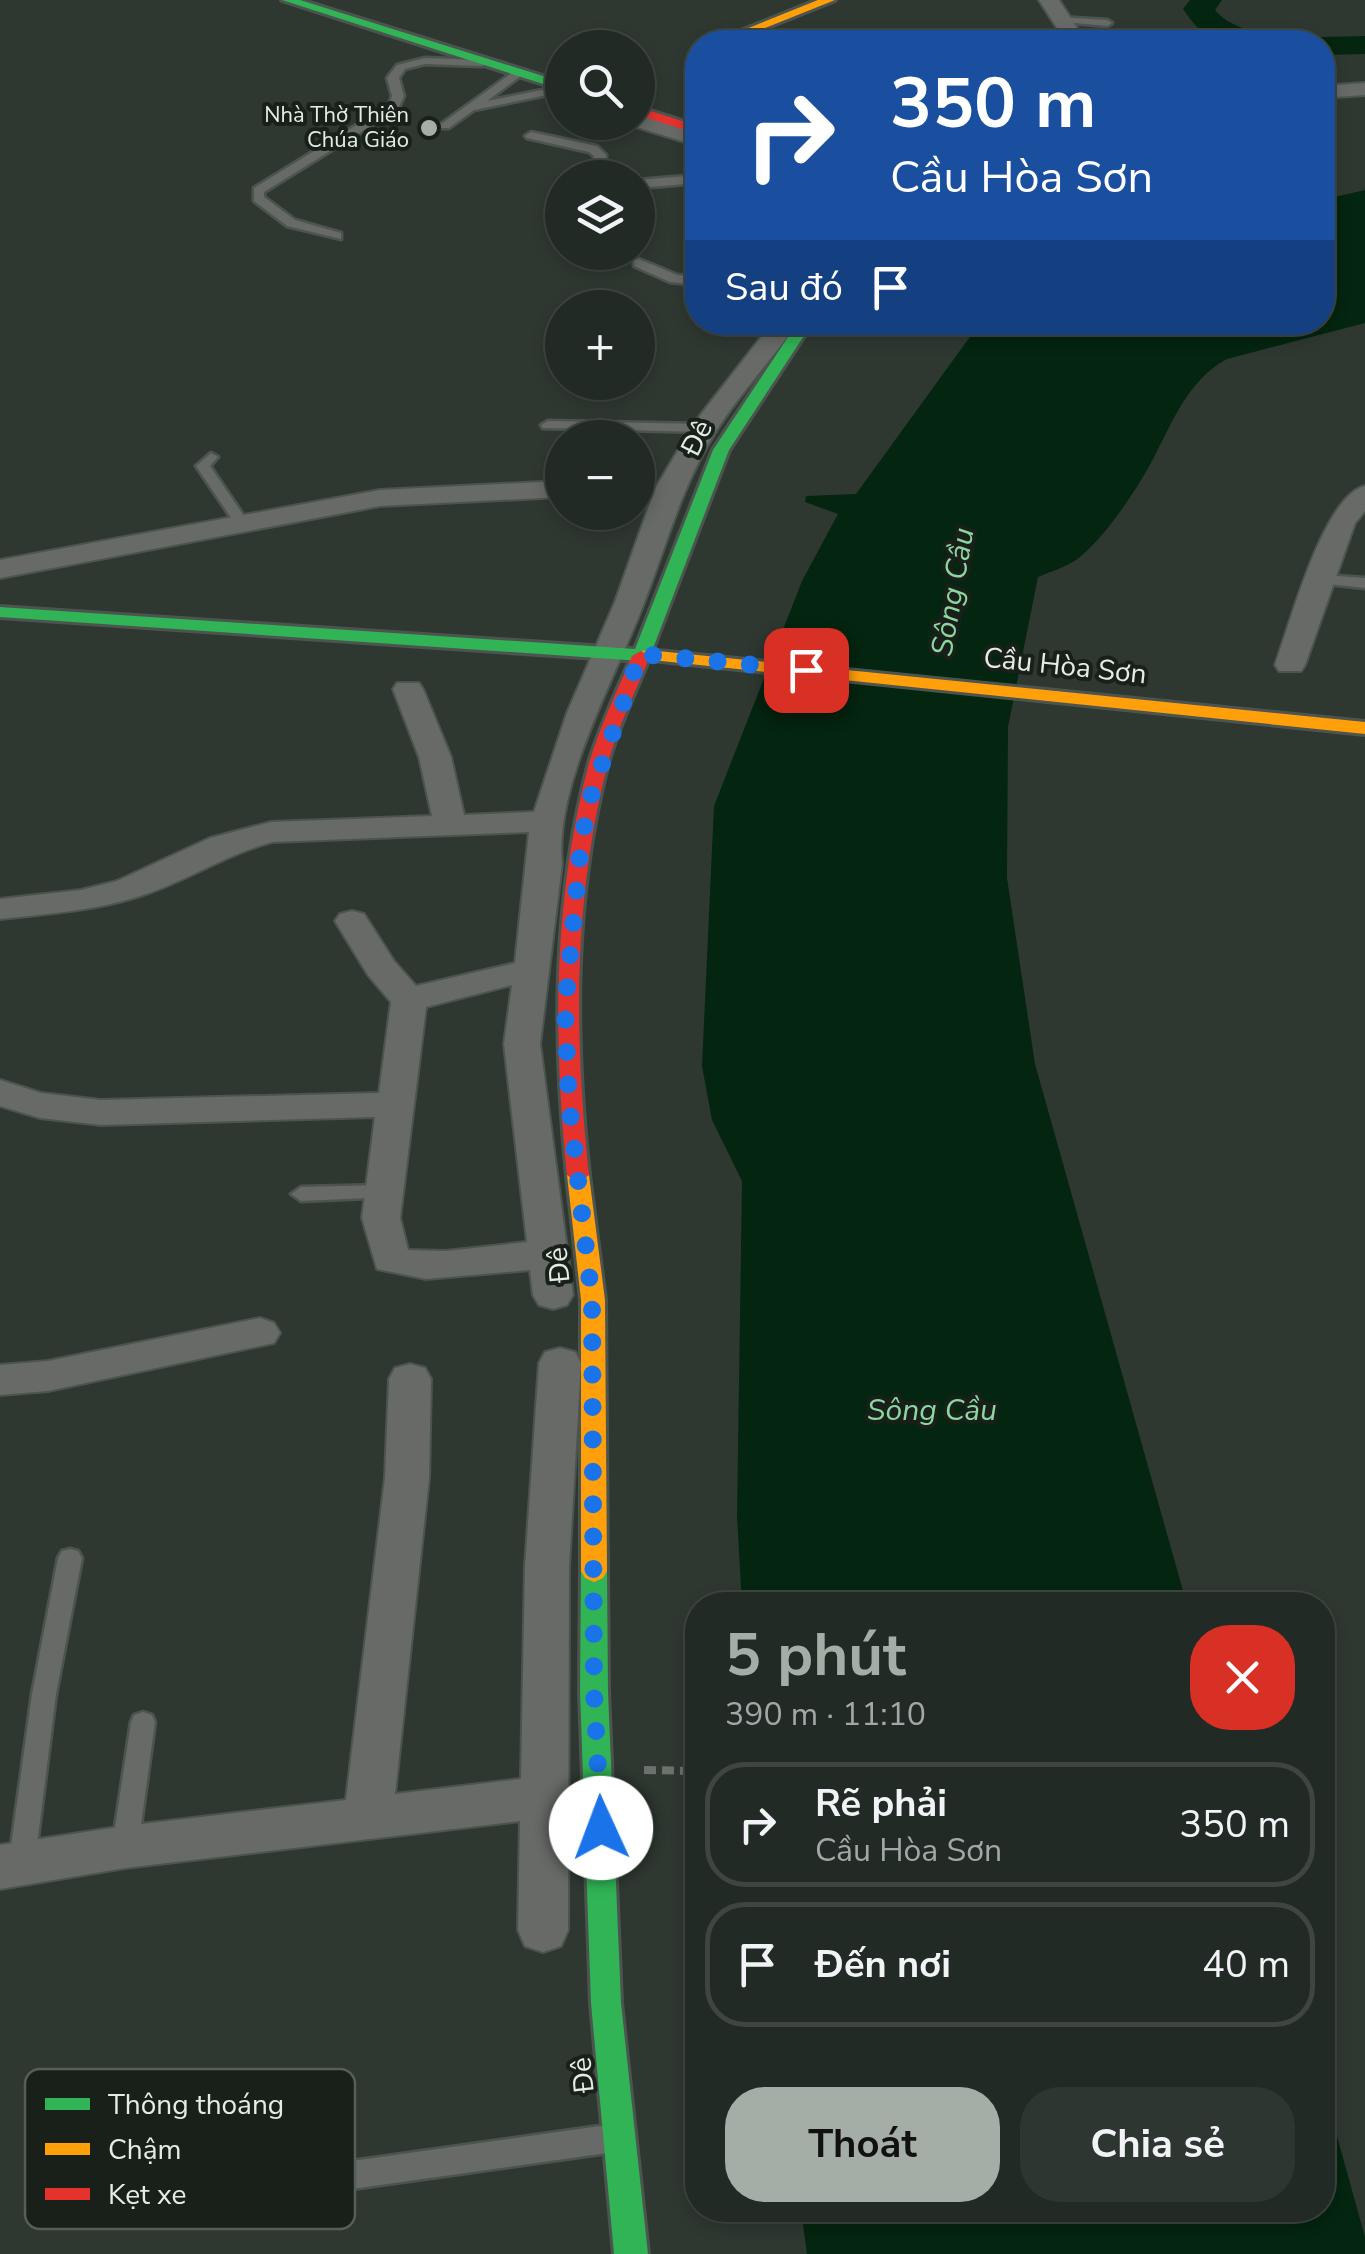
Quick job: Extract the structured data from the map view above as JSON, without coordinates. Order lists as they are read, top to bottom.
{
  "streets": {
    "main road": ["Đê", "Cầu Hòa Sơn"]
  },
  "crossings": [
    ["Đê", "Cầu Hòa Sơn"]
  ],
  "water": ["Sông Cầu"],
  "places": ["Nhà Thờ Thiên Chúa Giáo"],
  "legend": ["Thông thoáng", "Chậm", "Kẹt xe"],
  "page": {
    "map_buttons": ["+", "−"],
    "turn": ["350 m", "Cầu Hòa Sơn"],
    "then": "Sau đó",
    "heading": ["5 phút", "390 m · 11:10"],
    "list": [
      {
        "name": "Rẽ phải",
        "note": "Cầu Hòa Sơn",
        "value": "350 m"
      },
      {
        "name": "Đến nơi",
        "value": "40 m"
      }
    ],
    "buttons": ["Thoát", "Chia sẻ"]
  }
}
